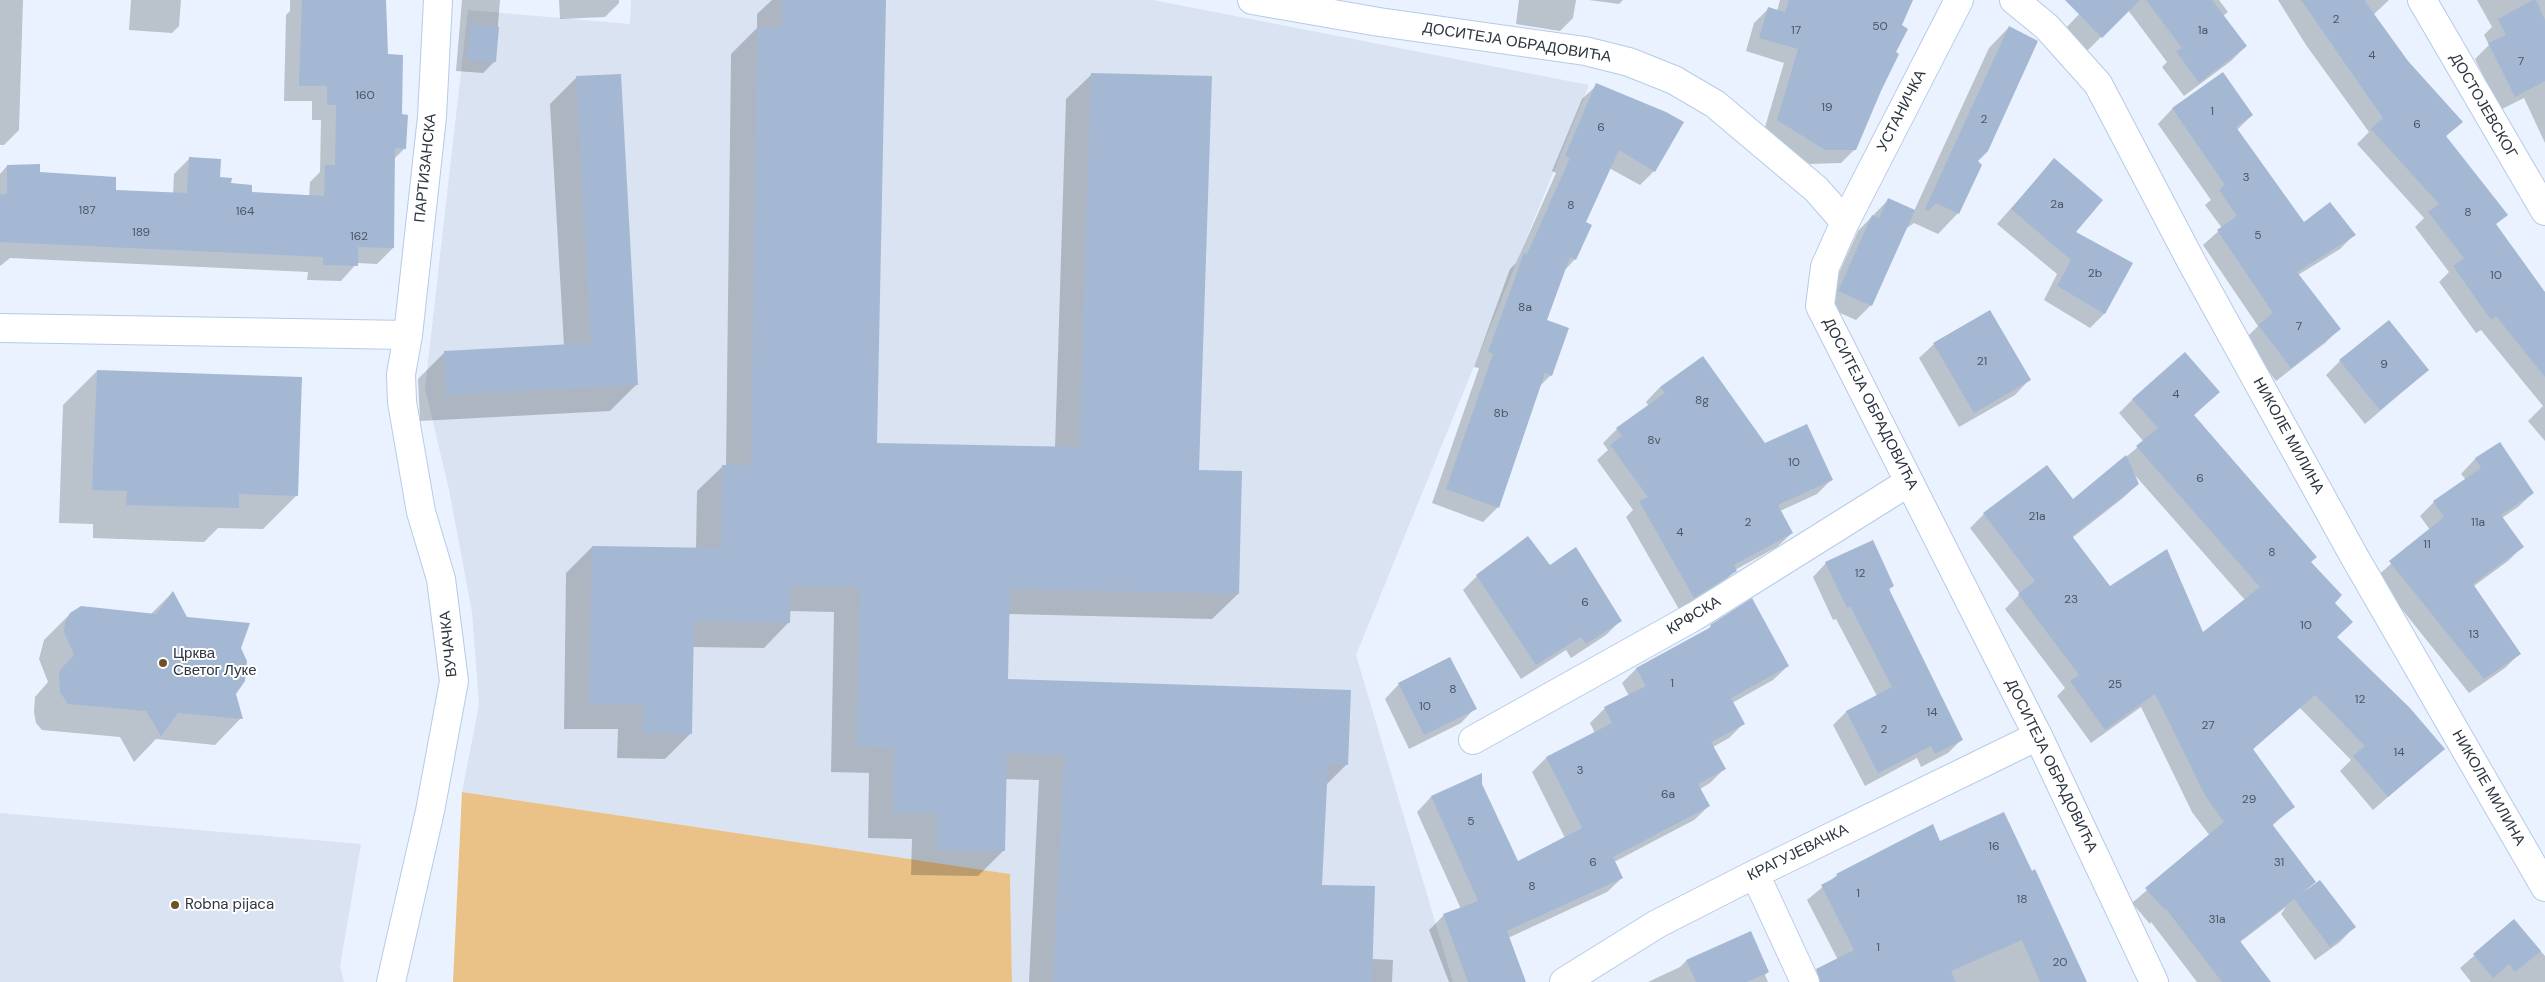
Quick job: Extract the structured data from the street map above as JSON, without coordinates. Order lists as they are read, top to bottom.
{
  "streets": {
    "street": [
      "ДОСИТЕЈА ОБРАДОВИЋА",
      "ДОСТОЈЕВСКОГ",
      "УСТАНИЧКА",
      "ПАРТИЗАНСКА",
      "НИКОЛЕ МИЛИНА",
      "КРФСКА",
      "ВУЧАЧКА",
      "КРАГУЈЕВАЧКА"
    ]
  },
  "crossings": [
    ["ДОСИТЕЈА ОБРАДОВИЋА", "УСТАНИЧКА"],
    ["ДОСИТЕЈА ОБРАДОВИЋА", "КРФСКА"],
    ["ДОСИТЕЈА ОБРАДОВИЋА", "КРАГУЈЕВАЧКА"],
    ["ПАРТИЗАНСКА", "ВУЧАЧКА"]
  ],
  "places": ["Црква Светог Луке", "Robna pijaca"],
  "house_numbers": [
    "2",
    "50",
    "17",
    "1a",
    "4",
    "7",
    "160",
    "19",
    "1",
    "2",
    "6",
    "6",
    "3",
    "2a",
    "8",
    "187",
    "164",
    "8",
    "189",
    "5",
    "162",
    "2b",
    "10",
    "8a",
    "7",
    "21",
    "9",
    "4",
    "8g",
    "8b",
    "8v",
    "10",
    "6",
    "21a",
    "2",
    "11a",
    "4",
    "11",
    "8",
    "12",
    "23",
    "6",
    "10",
    "13",
    "1",
    "25",
    "8",
    "12",
    "10",
    "14",
    "27",
    "2",
    "14",
    "3",
    "6a",
    "29",
    "5",
    "16",
    "6",
    "31",
    "8",
    "1",
    "18",
    "31a",
    "1",
    "20"
  ]
}
